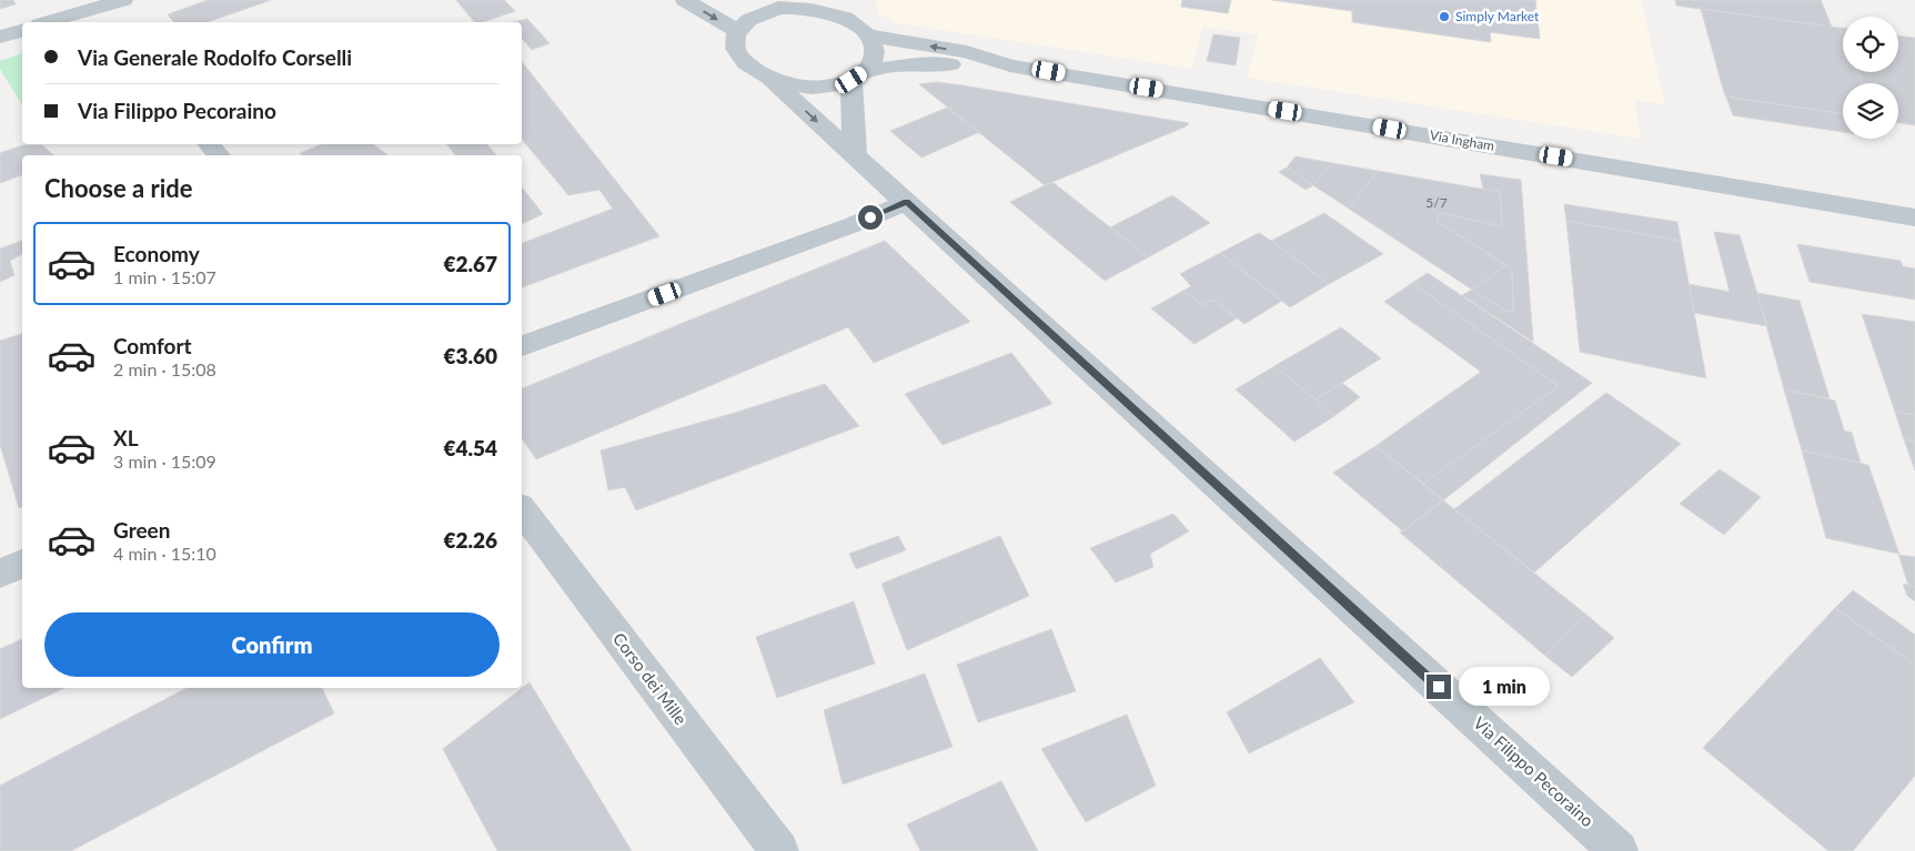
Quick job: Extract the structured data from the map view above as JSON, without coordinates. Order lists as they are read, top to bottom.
{
  "streets": {
    "street": ["Via Ingham", "Corso dei Mille", "Via Filippo Pecoraino"]
  },
  "places": ["Simply Market"],
  "house_numbers": ["5/7"],
  "page": {
    "banner": ["Via Generale Rodolfo Corselli", "Via Filippo Pecoraino"],
    "heading": "Choose a ride",
    "list": [
      {
        "name": "Economy",
        "note": "1 min · 15:07",
        "value": "€2.67"
      },
      {
        "name": "Comfort",
        "note": "2 min · 15:08",
        "value": "€3.60"
      },
      {
        "name": "XL",
        "note": "3 min · 15:09",
        "value": "€4.54"
      },
      {
        "name": "Green",
        "note": "4 min · 15:10",
        "value": "€2.26"
      }
    ],
    "buttons": "Confirm",
    "bubble": "1 min"
  }
}
